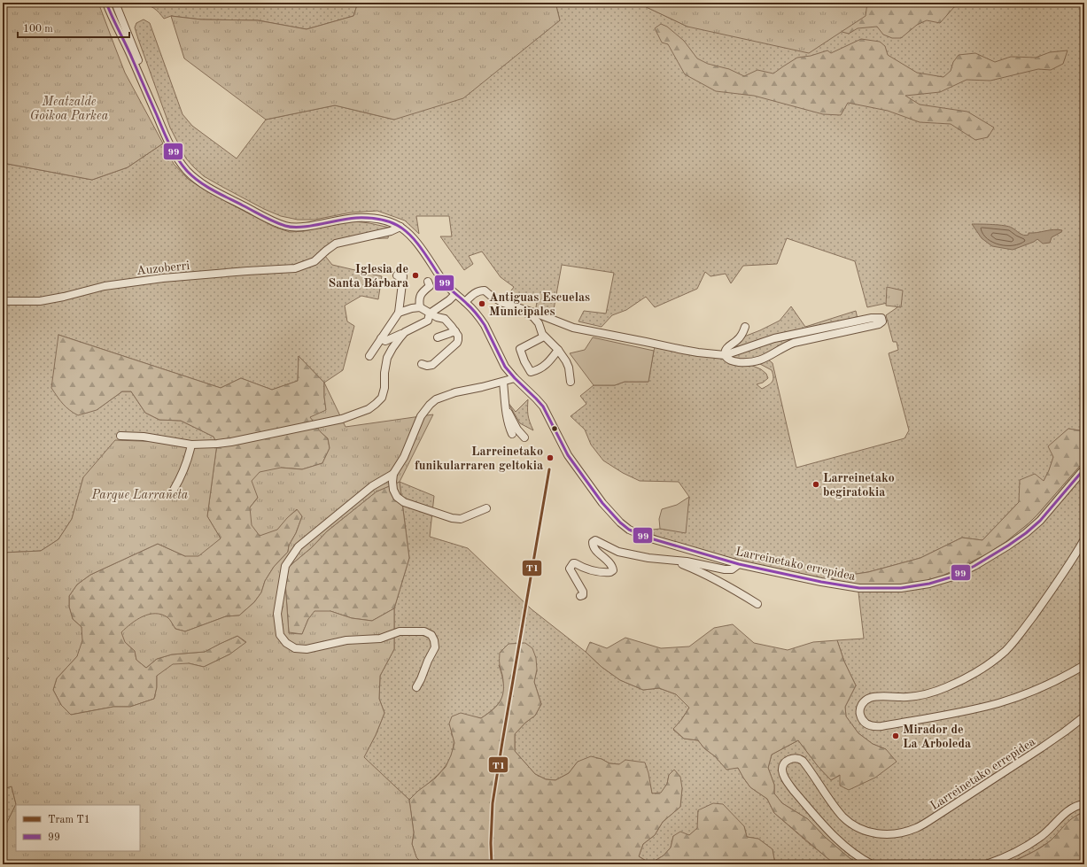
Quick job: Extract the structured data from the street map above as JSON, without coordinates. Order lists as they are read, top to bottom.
{
  "streets": {
    "street": ["Auzoberri", "Larreinetako errepidea"]
  },
  "crossings": [
    ["Auzoberri", "Larreinetako errepidea"]
  ],
  "parks": ["Meatzalde Goikoa Parkea", "Parque Larrañeta"],
  "places": [
    "Iglesia de Santa Bárbara",
    "Antiguas Escuelas Municipales",
    "Larreinetako funikularraren geltokia",
    "Larreinetako begiratokia",
    "Mirador de La Arboleda"
  ],
  "lines": ["transit line 99", "tram line T1"],
  "legend": ["Tram T1", "99"],
  "scale_bar": "100 m"
}
